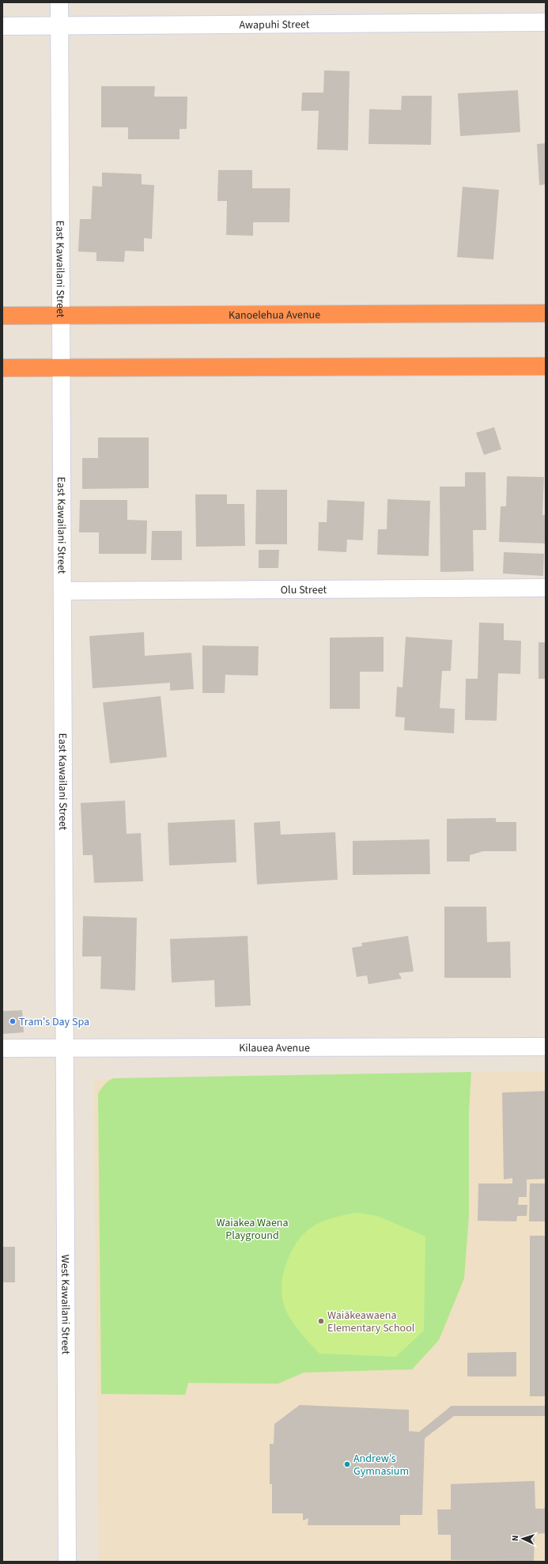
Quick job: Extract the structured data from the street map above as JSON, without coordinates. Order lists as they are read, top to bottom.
{
  "streets": {
    "highway": ["Kanoelehua Avenue"],
    "street": [
      "Awapuhi Street",
      "East Kawailani Street",
      "Olu Street",
      "Kilauea Avenue",
      "West Kawailani Street"
    ]
  },
  "crossings": [
    ["Awapuhi Street", "East Kawailani Street"],
    ["East Kawailani Street", "Kanoelehua Avenue"],
    ["East Kawailani Street", "Olu Street"],
    ["East Kawailani Street", "Kilauea Avenue"],
    ["East Kawailani Street", "West Kawailani Street"],
    ["Kilauea Avenue", "West Kawailani Street"]
  ],
  "parks": ["Waiakea Waena Playground"],
  "places": ["Tram's Day Spa", "Waiākeawaena Elementary School", "Andrew’s Gymnasium"],
  "north": "left"
}
